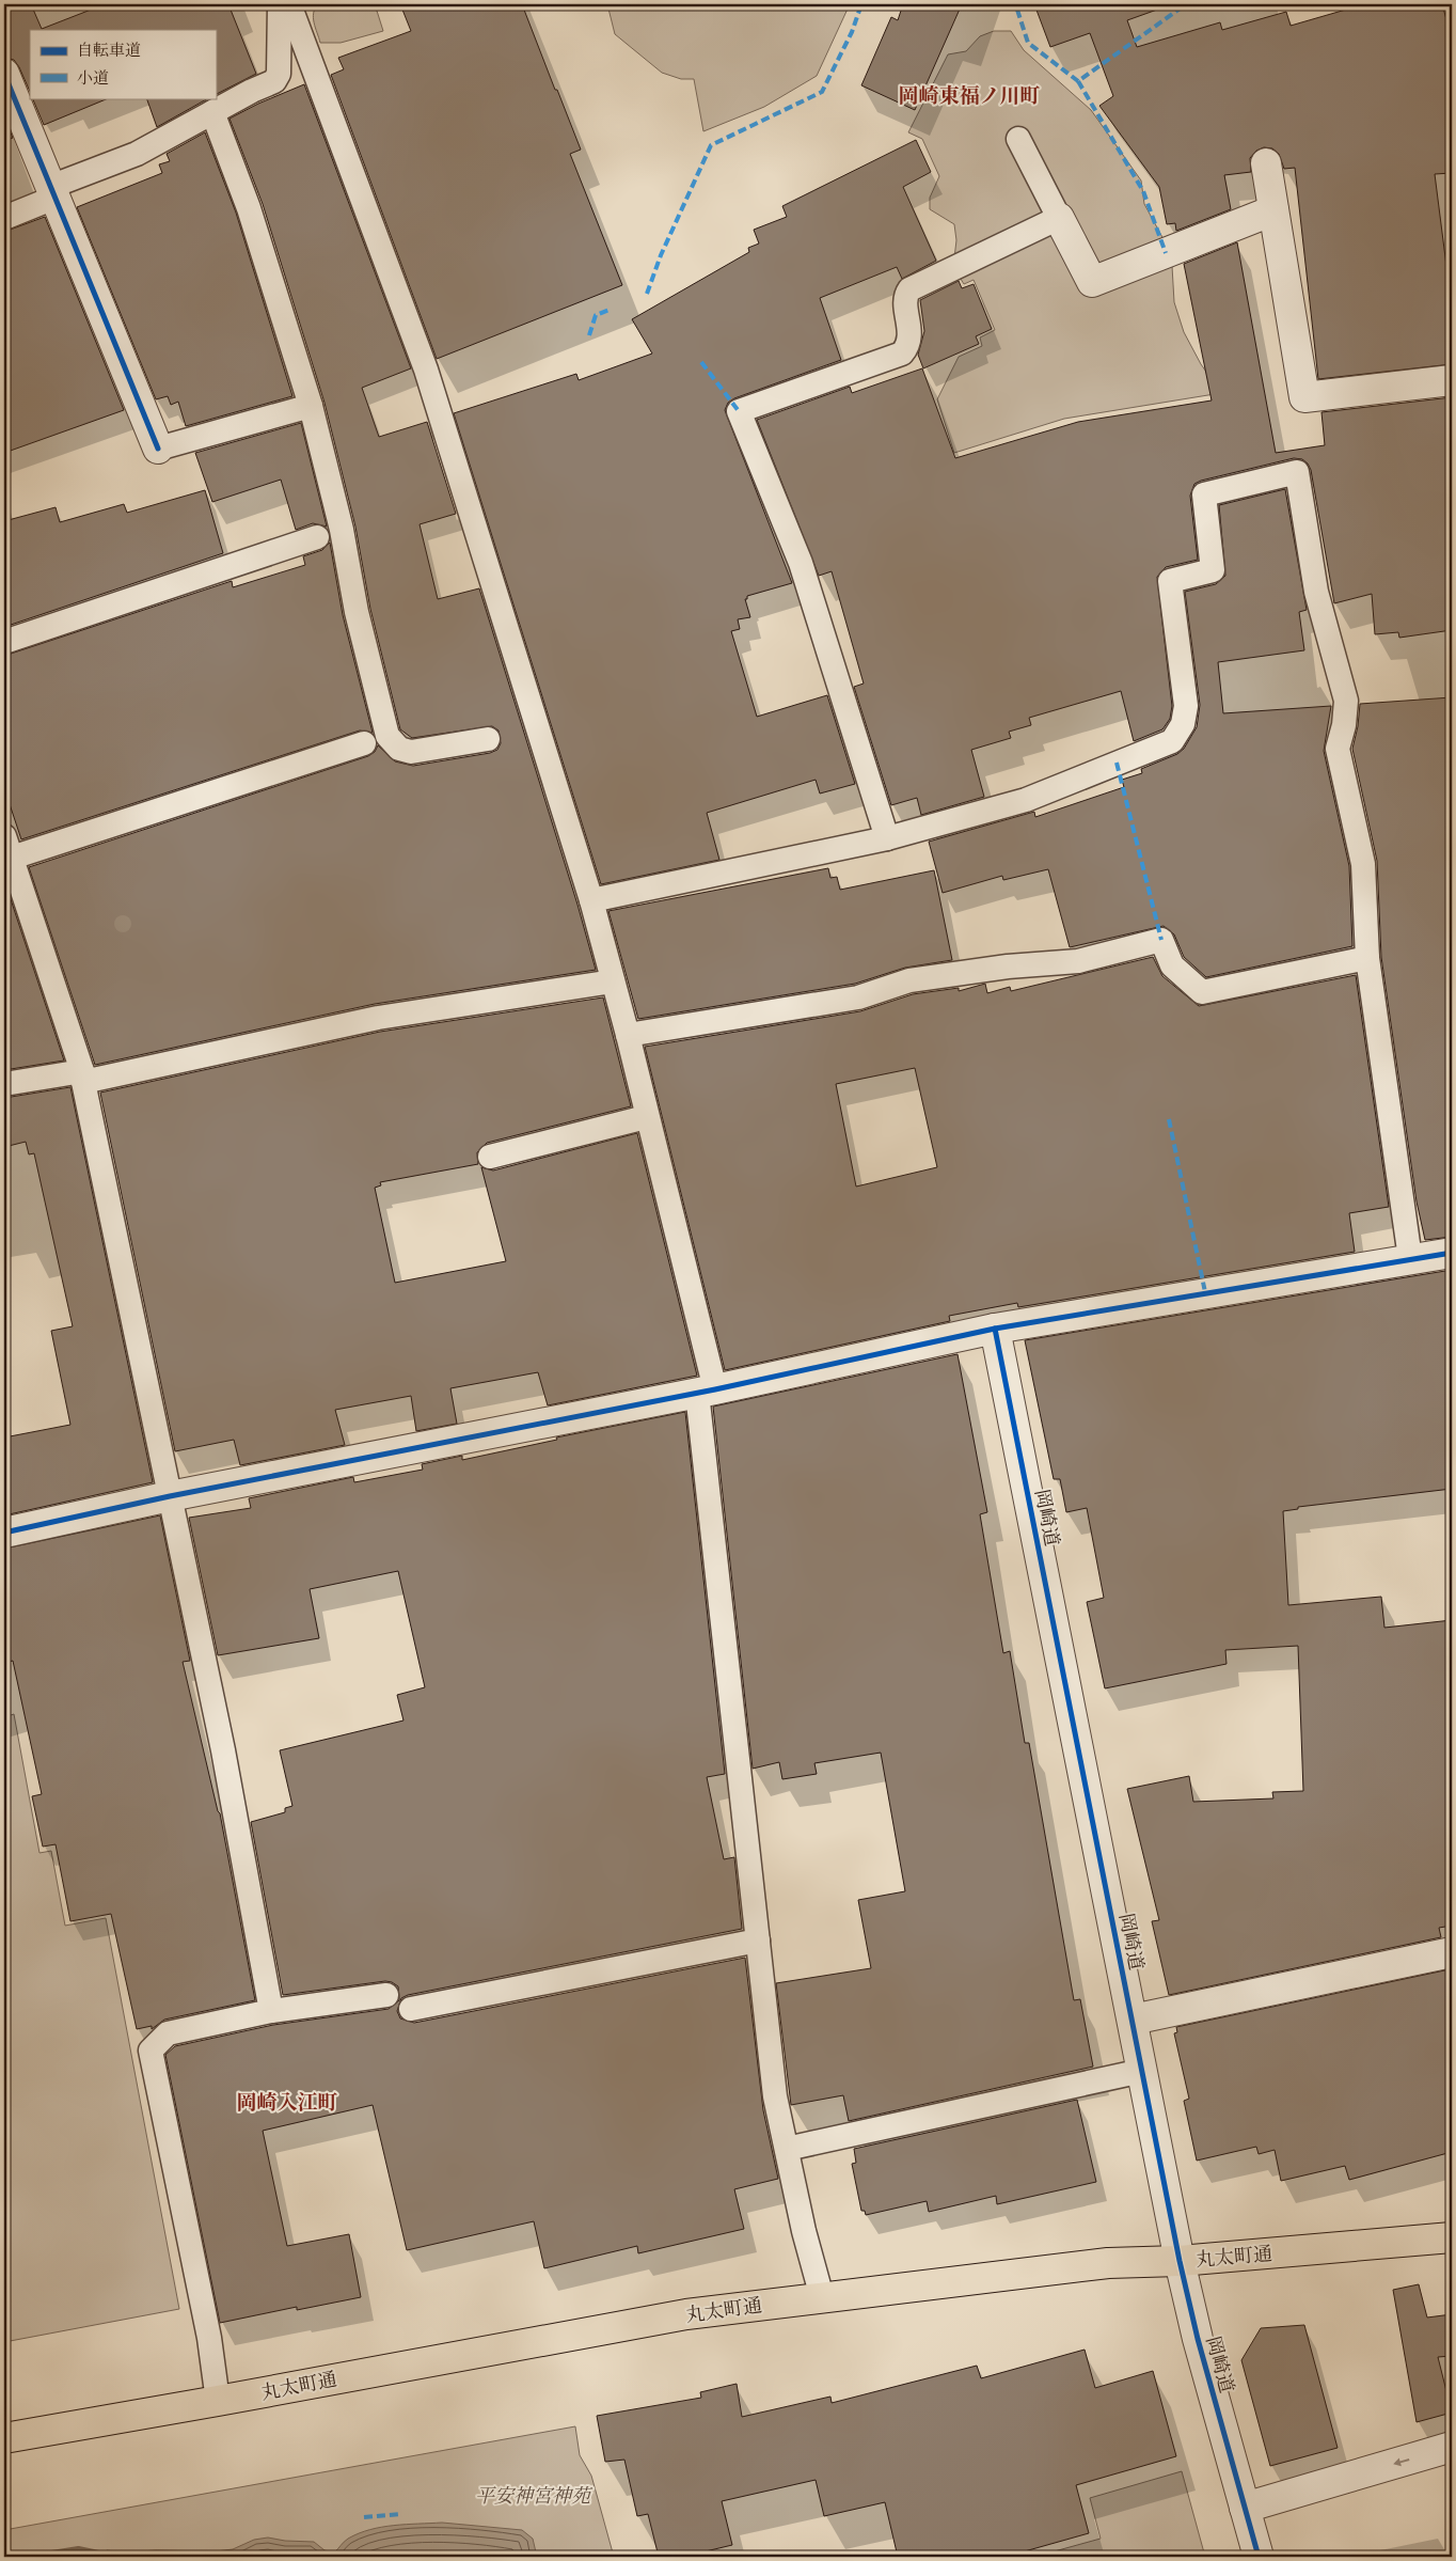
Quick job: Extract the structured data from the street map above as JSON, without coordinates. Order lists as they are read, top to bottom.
{
  "streets": {
    "main road": ["丸太町通"],
    "street": ["岡崎道"]
  },
  "crossings": [
    ["岡崎道", "丸太町通"]
  ],
  "districts": ["岡崎東福ノ川町", "岡崎入江町"],
  "parks": ["平安神宮神苑"],
  "legend": ["自転車道", "小道"]
}
